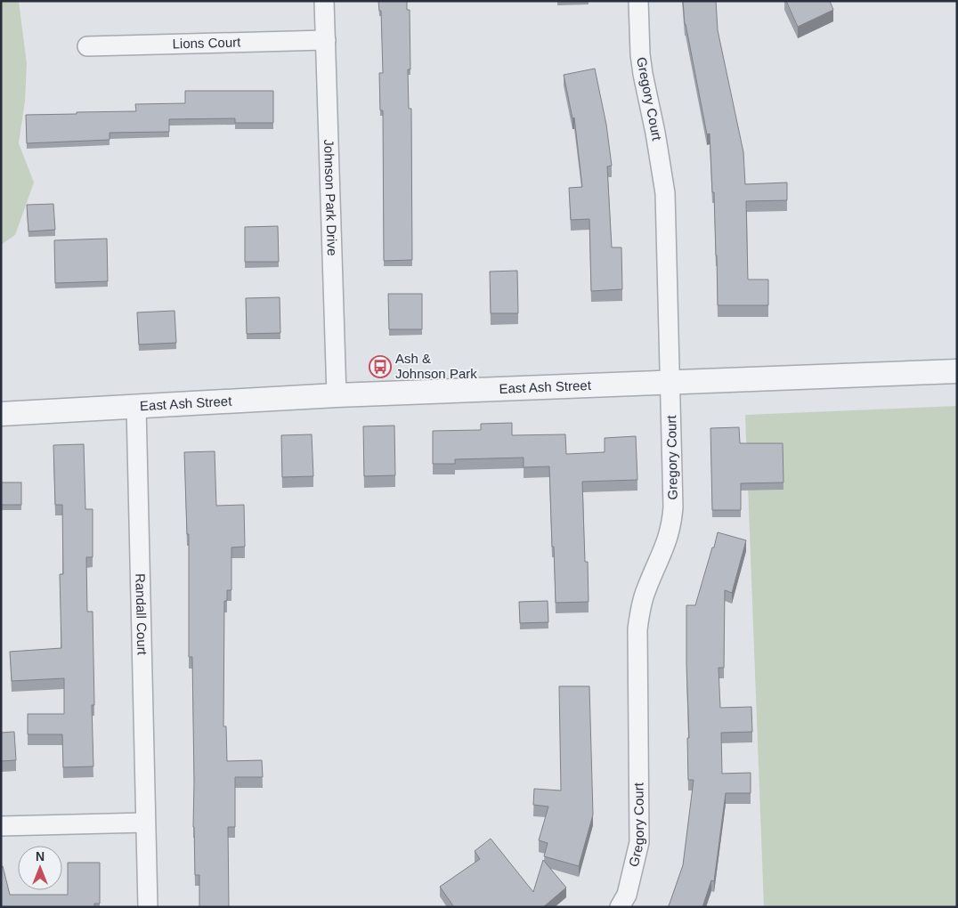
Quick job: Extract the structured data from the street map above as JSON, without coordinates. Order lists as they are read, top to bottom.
{
  "streets": {
    "street": [
      "Lions Court",
      "Gregory Court",
      "Johnson Park Drive",
      "East Ash Street",
      "Randall Court"
    ]
  },
  "crossings": [
    ["Lions Court", "Johnson Park Drive"],
    ["Gregory Court", "East Ash Street"],
    ["Johnson Park Drive", "East Ash Street"],
    ["East Ash Street", "Randall Court"]
  ],
  "places": {
    "bus stop": ["Ash & Johnson Park"]
  },
  "north": "top"
}
